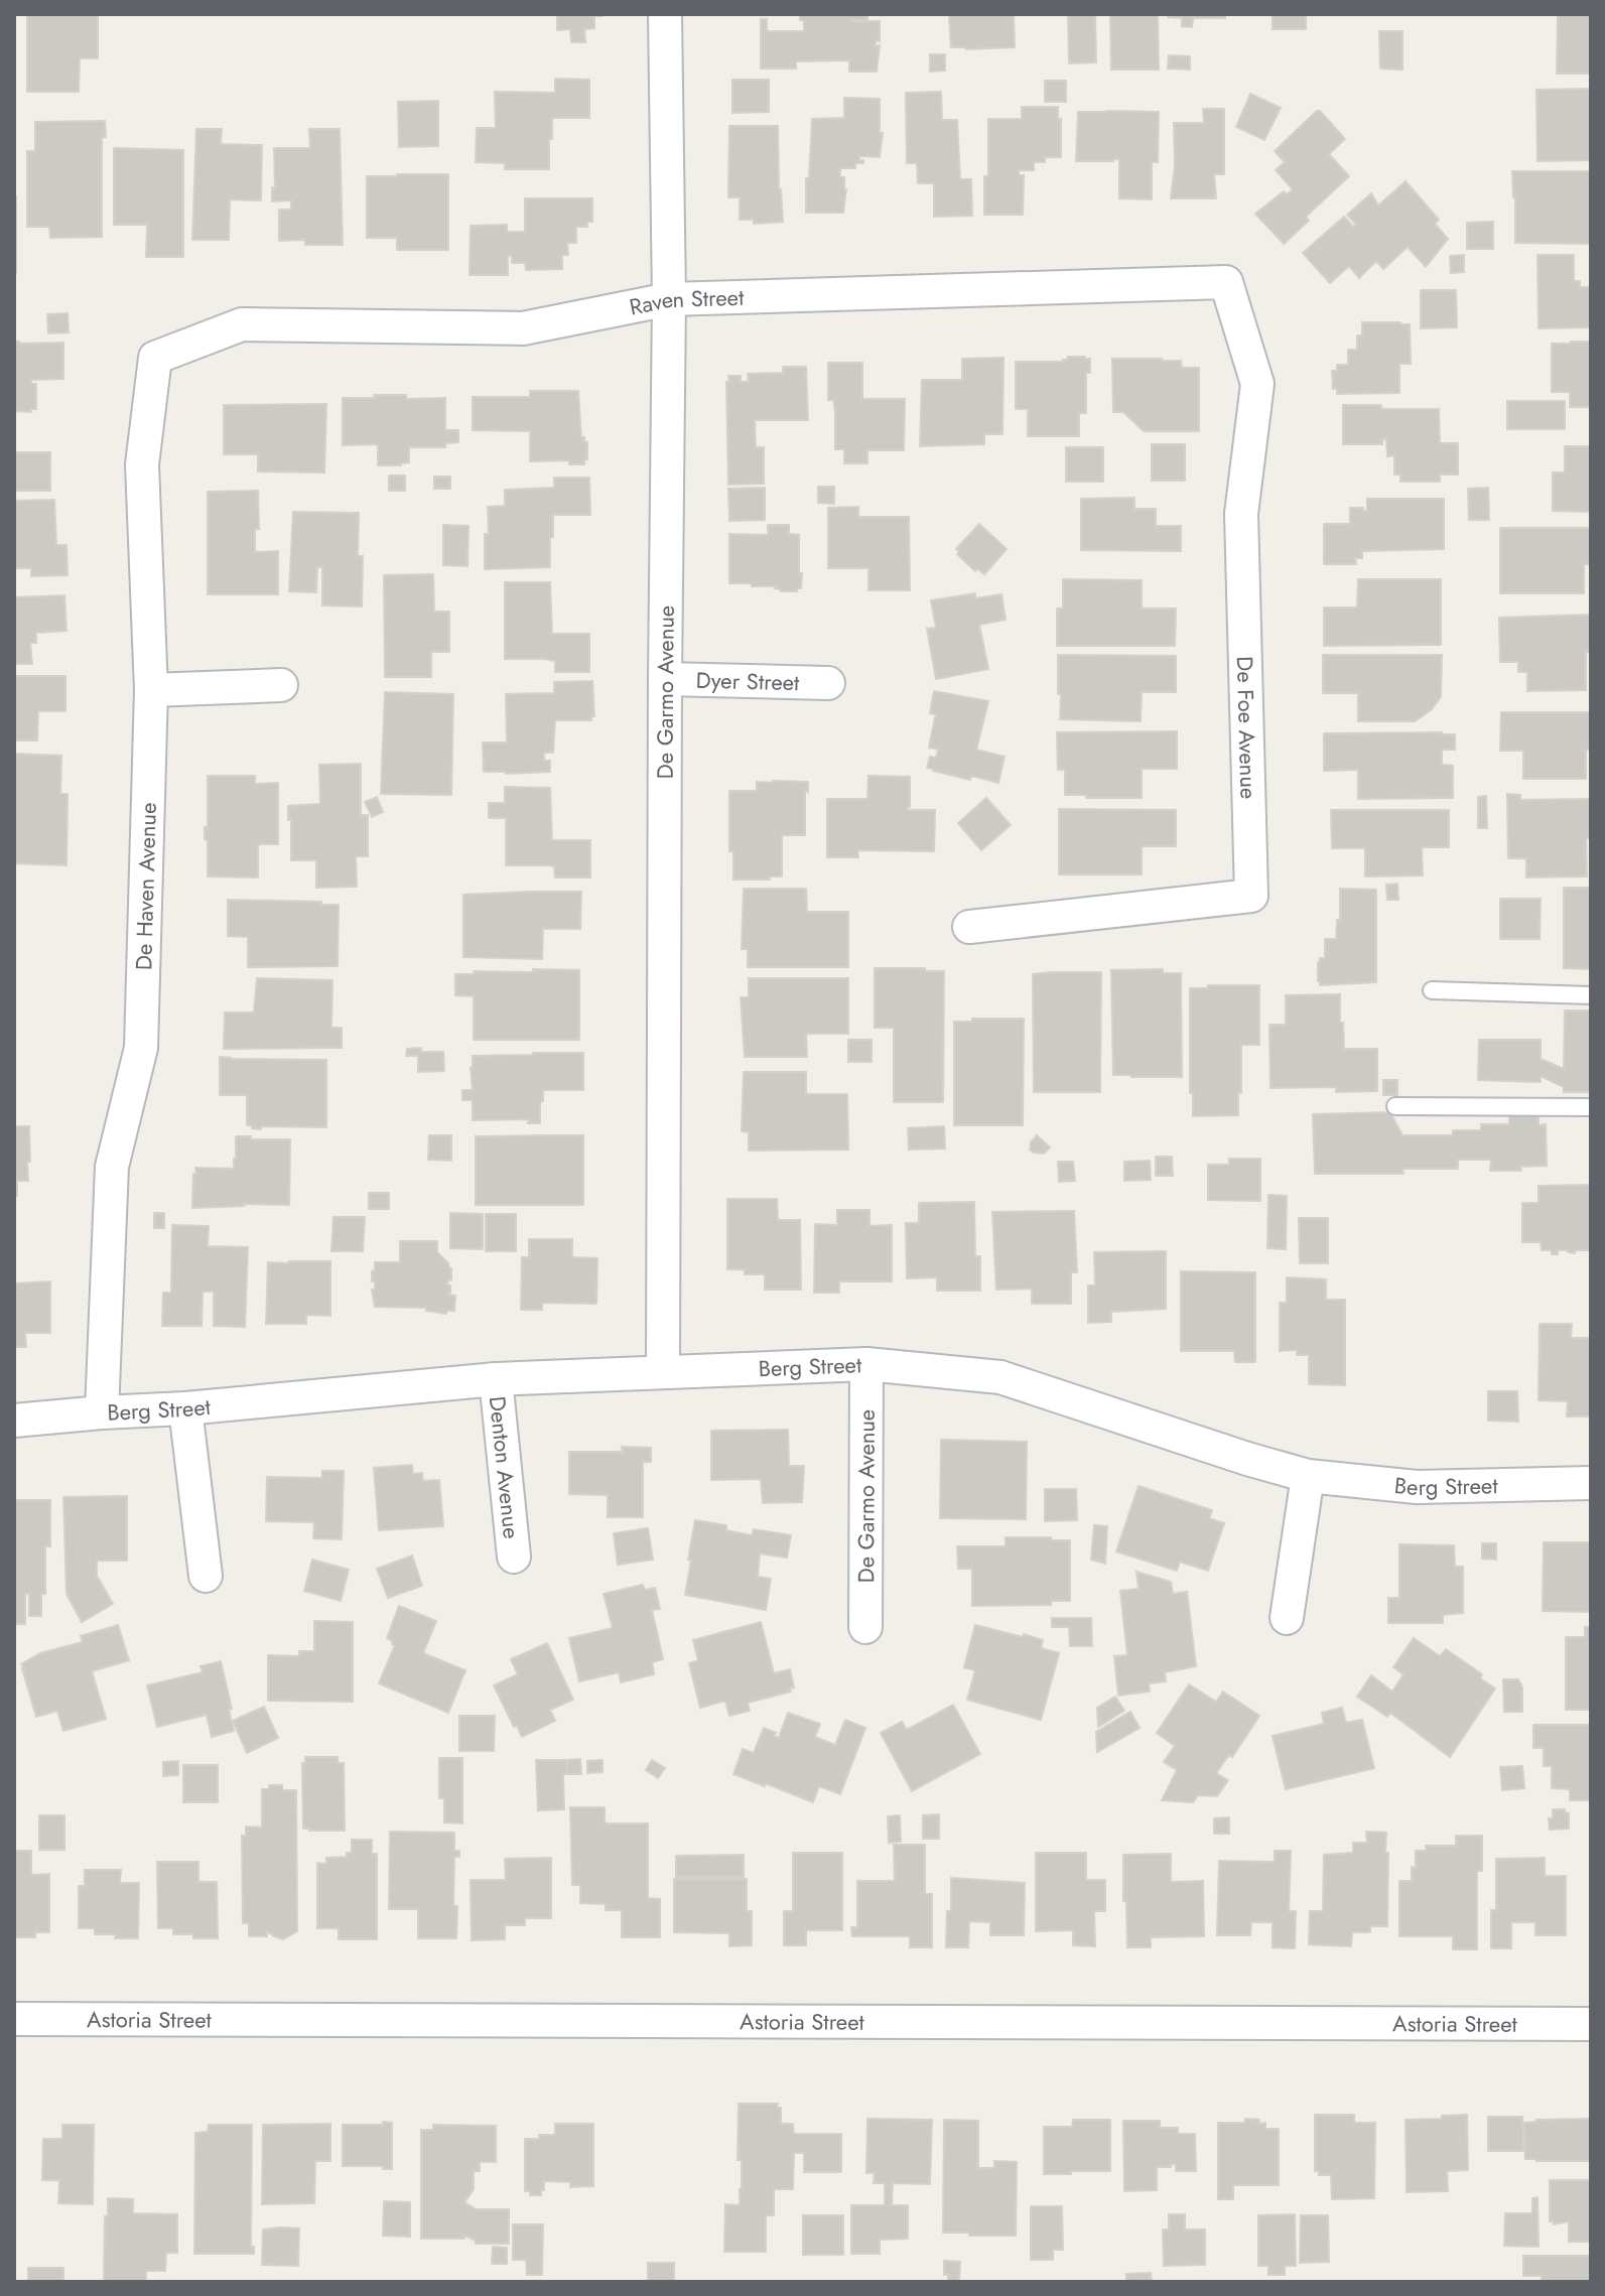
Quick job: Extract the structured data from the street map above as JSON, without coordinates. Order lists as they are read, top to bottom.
{
  "streets": {
    "street": [
      "Raven Street",
      "Dyer Street",
      "De Garmo Avenue",
      "De Foe Avenue",
      "De Haven Avenue",
      "Berg Street",
      "Denton Avenue",
      "Astoria Street"
    ]
  },
  "crossings": [
    ["Raven Street", "De Garmo Avenue"],
    ["Raven Street", "De Foe Avenue"],
    ["Raven Street", "De Haven Avenue"],
    ["Dyer Street", "De Garmo Avenue"],
    ["De Garmo Avenue", "Berg Street"],
    ["De Haven Avenue", "Berg Street"],
    ["Berg Street", "Denton Avenue"]
  ]
}
